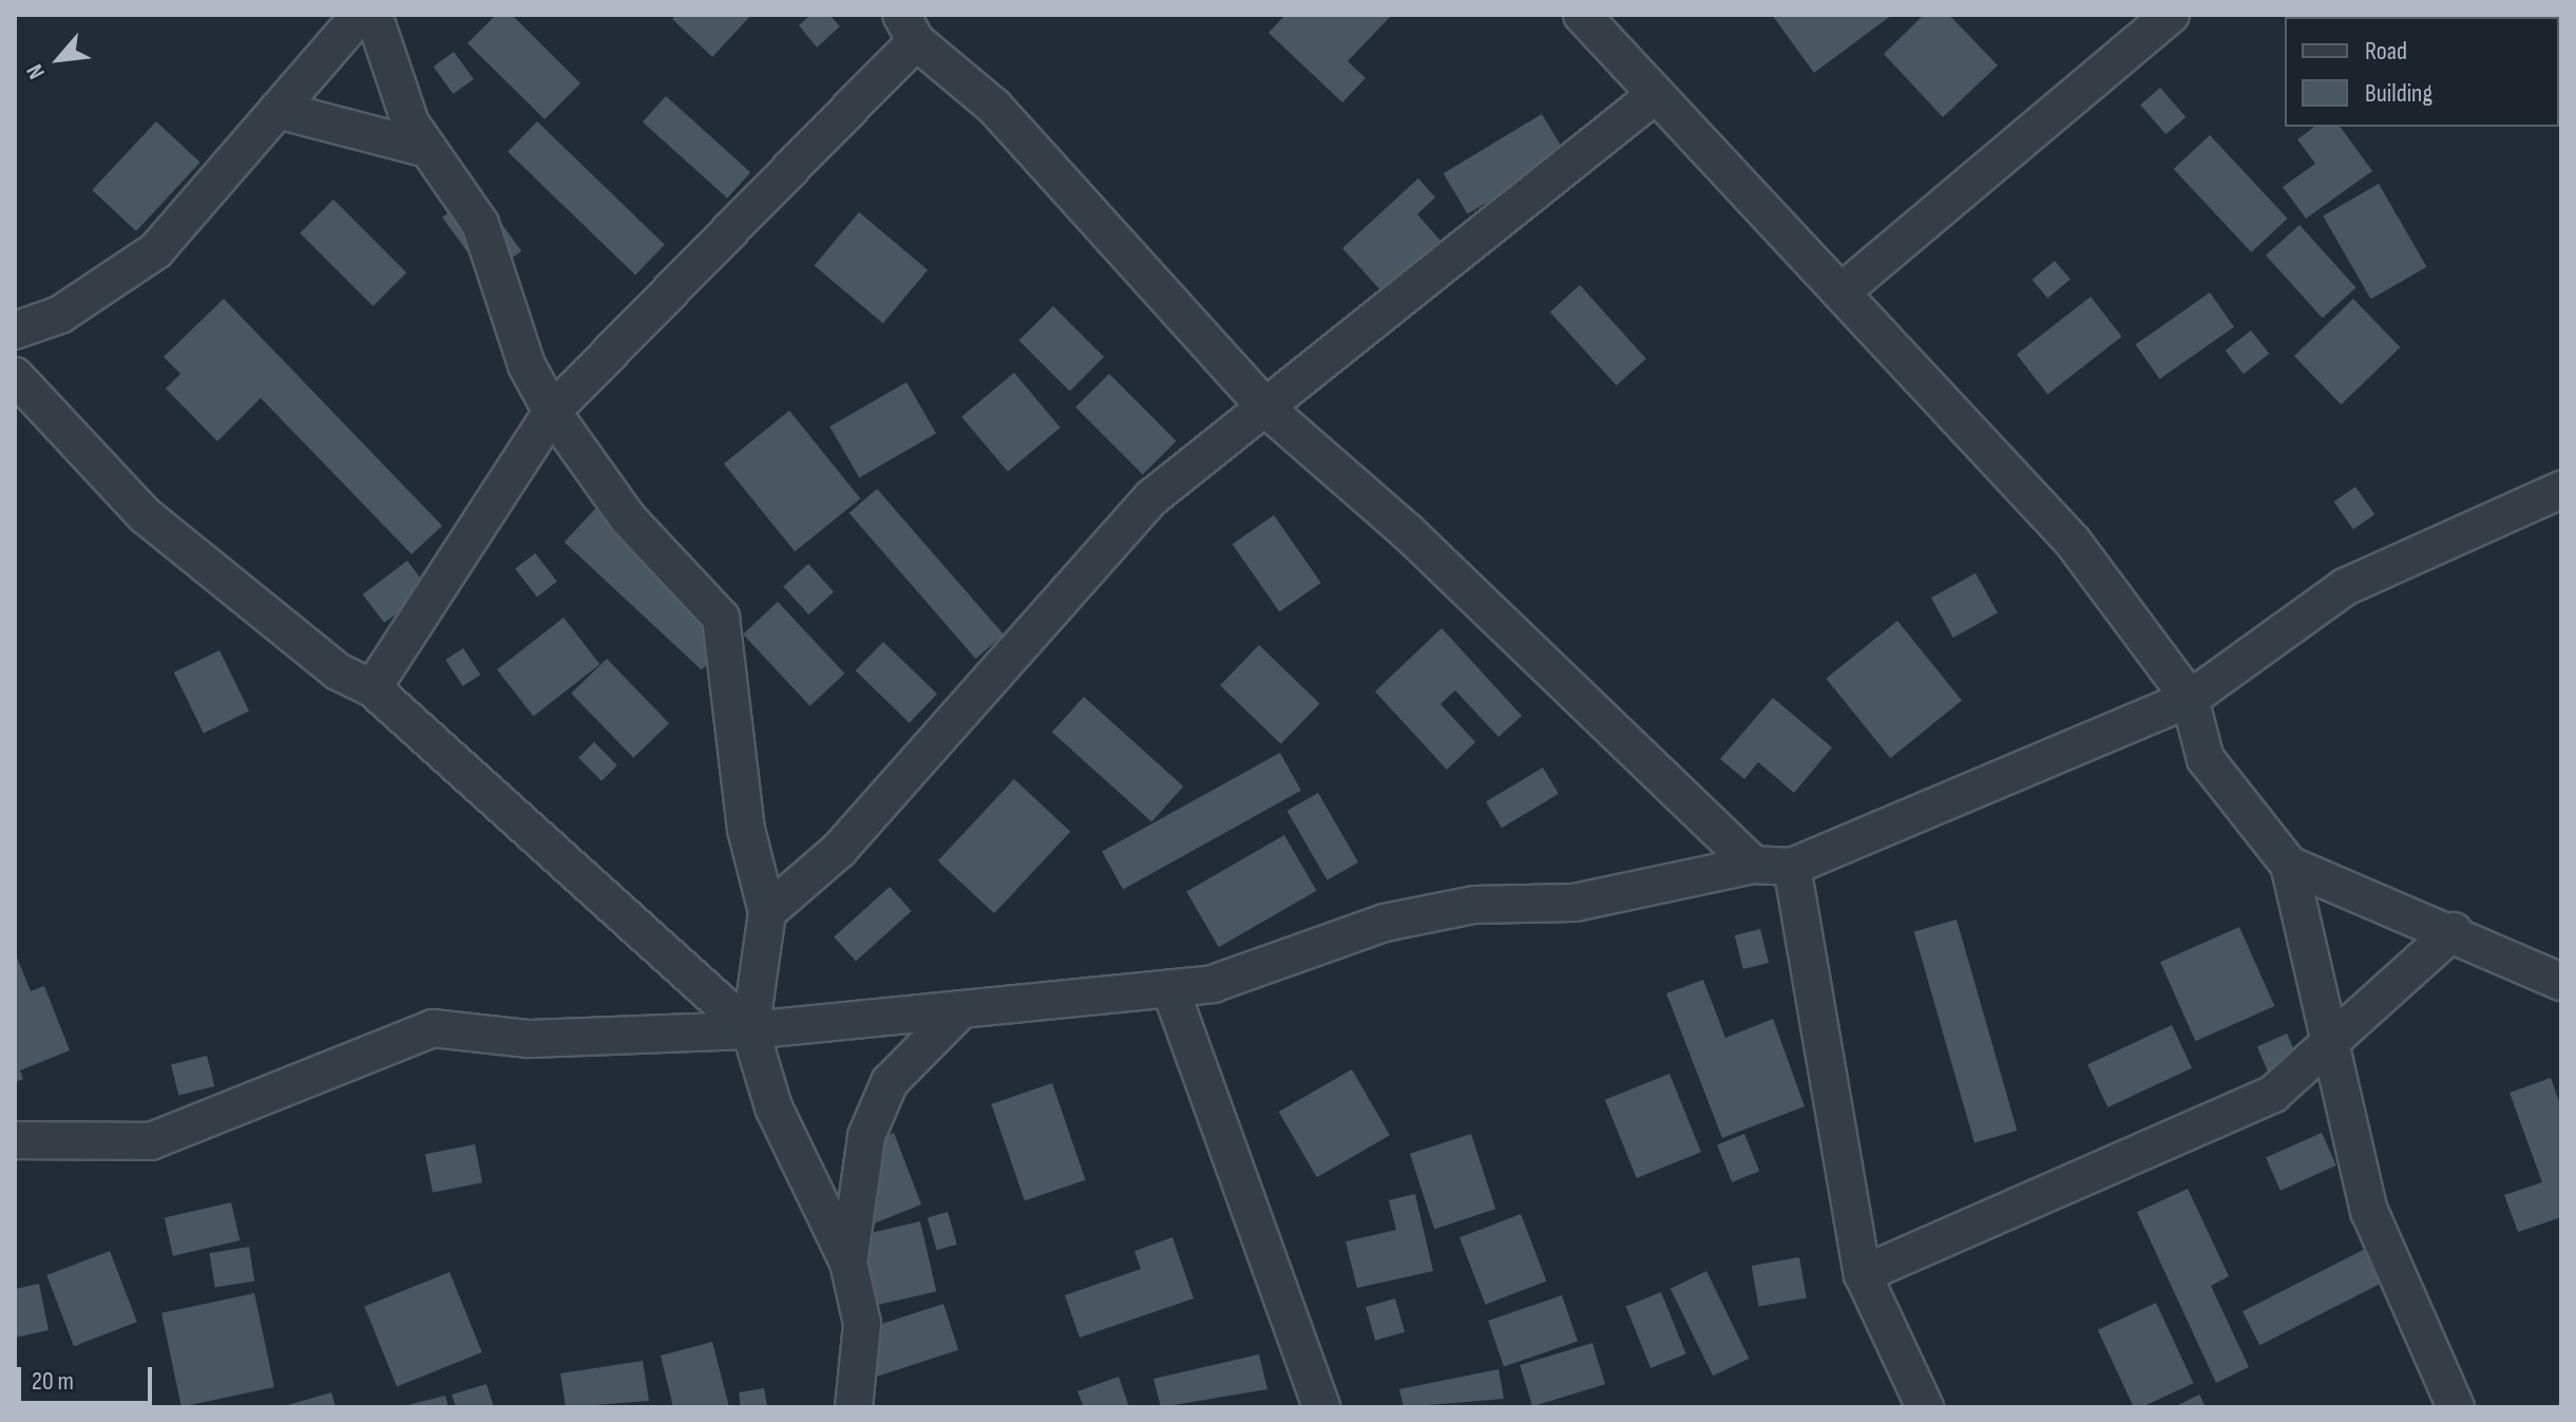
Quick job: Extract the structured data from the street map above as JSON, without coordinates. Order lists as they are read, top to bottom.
{
  "legend": ["Road", "Building"],
  "scale_bar": "20 m",
  "north": "bottom left"
}
